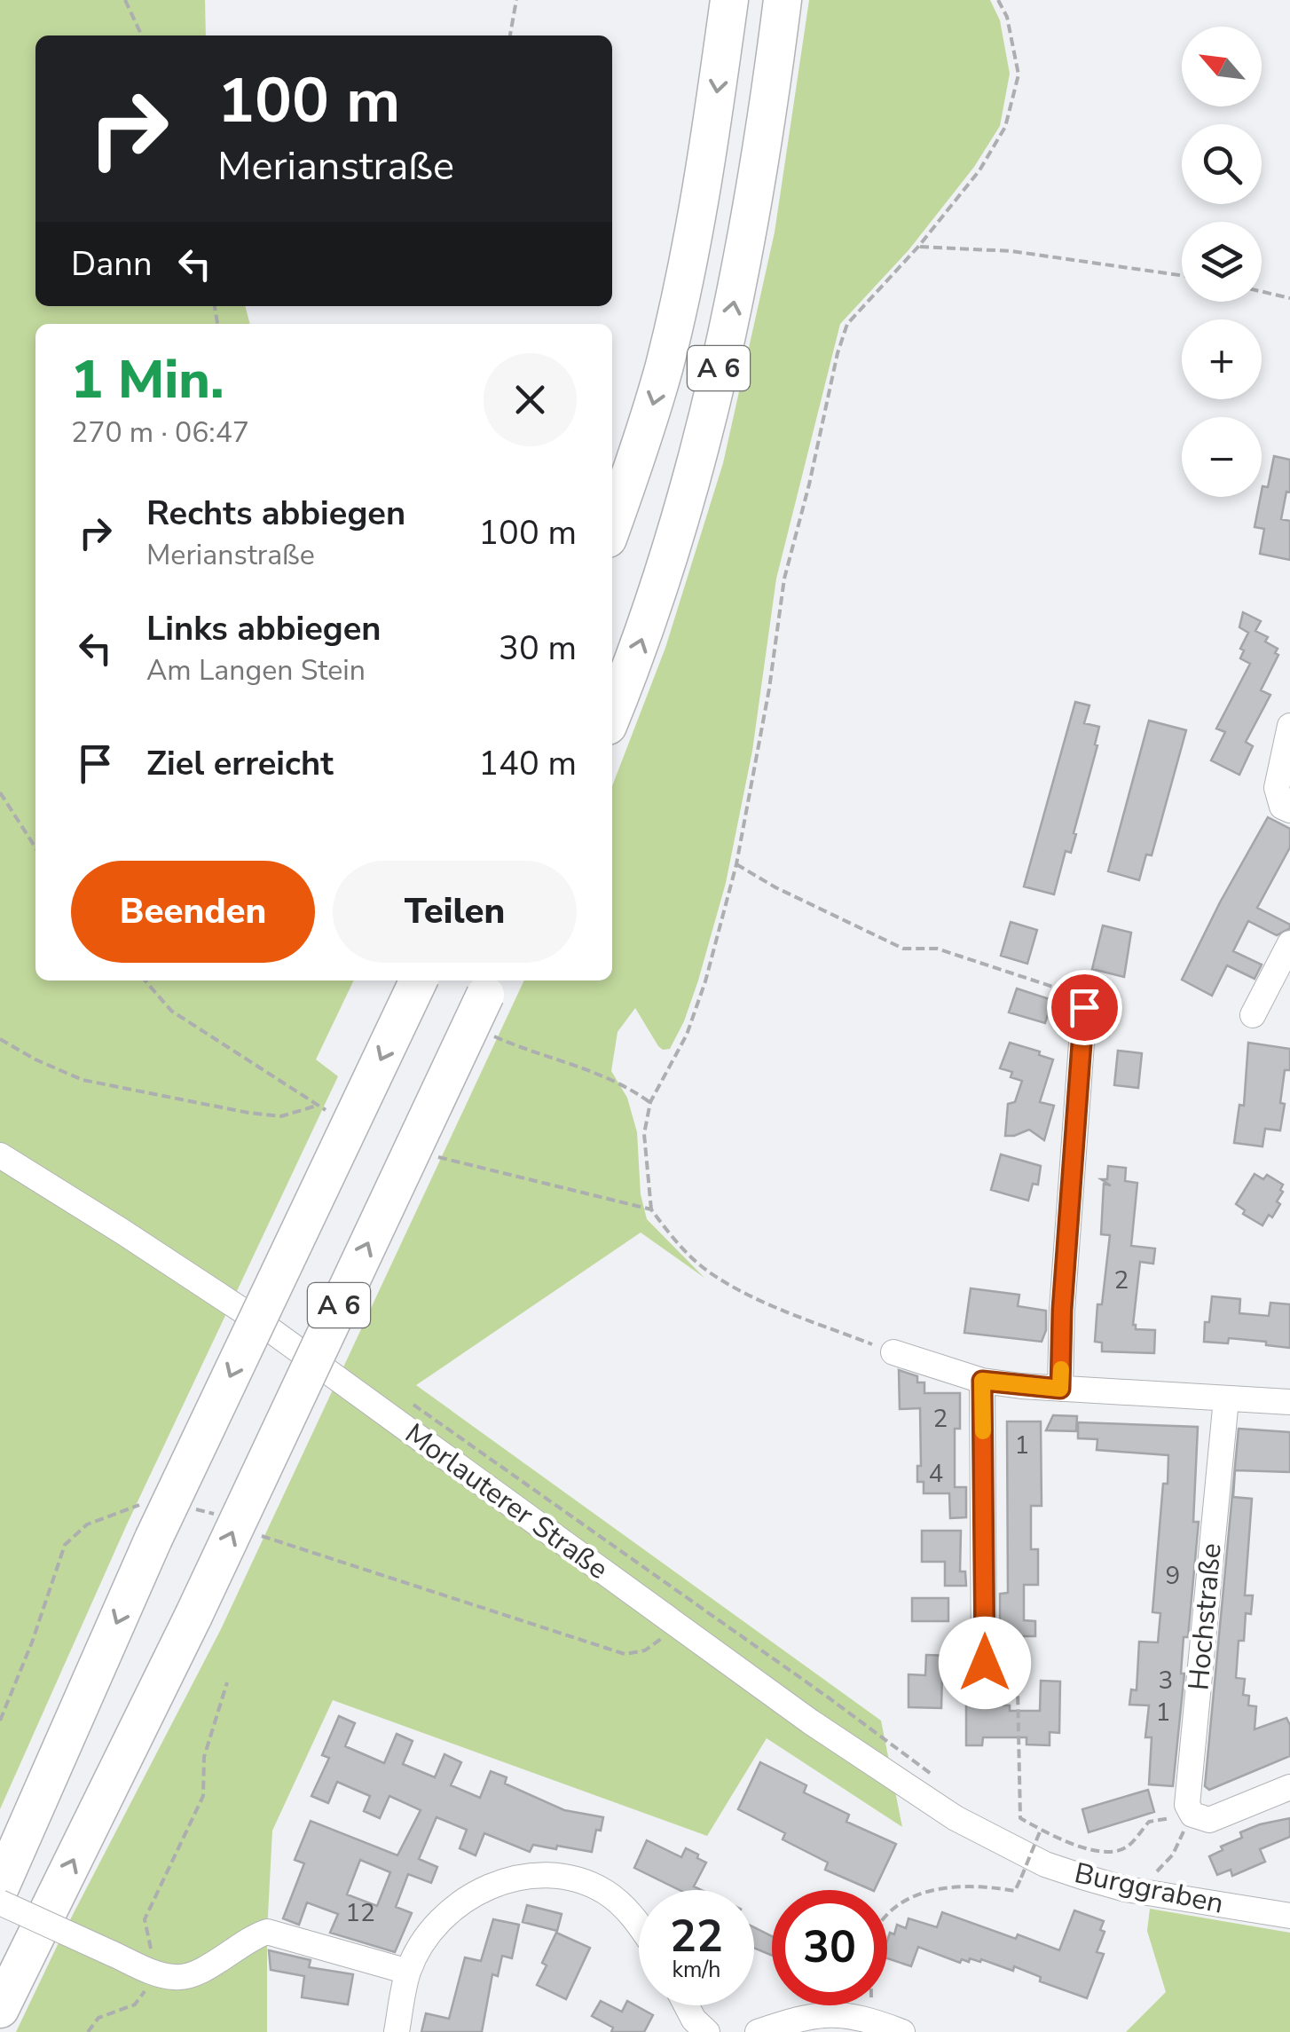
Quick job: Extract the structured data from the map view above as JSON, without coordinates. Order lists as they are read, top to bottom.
{
  "streets": {
    "highway": ["A 6"],
    "street": ["Morlauterer Straße", "Hochstraße", "Burggraben"]
  },
  "crossings": [
    ["A 6", "Morlauterer Straße"],
    ["Morlauterer Straße", "Burggraben"]
  ],
  "house_numbers": [
    "2",
    "2",
    "1",
    "4",
    "9",
    "3",
    "1",
    "12"
  ],
  "north": "top left",
  "page": {
    "map_buttons": ["+", "−"],
    "turn": ["100 m", "Merianstraße"],
    "then": "Dann",
    "heading": ["1 Min.", "270 m · 06:47"],
    "list": [
      {
        "name": "Rechts abbiegen",
        "note": "Merianstraße",
        "value": "100 m"
      },
      {
        "name": "Links abbiegen",
        "note": "Am Langen Stein",
        "value": "30 m"
      },
      {
        "name": "Ziel erreicht",
        "value": "140 m"
      }
    ],
    "buttons": ["Beenden", "Teilen"],
    "speed": "22 km/h",
    "limit": "30"
  }
}
